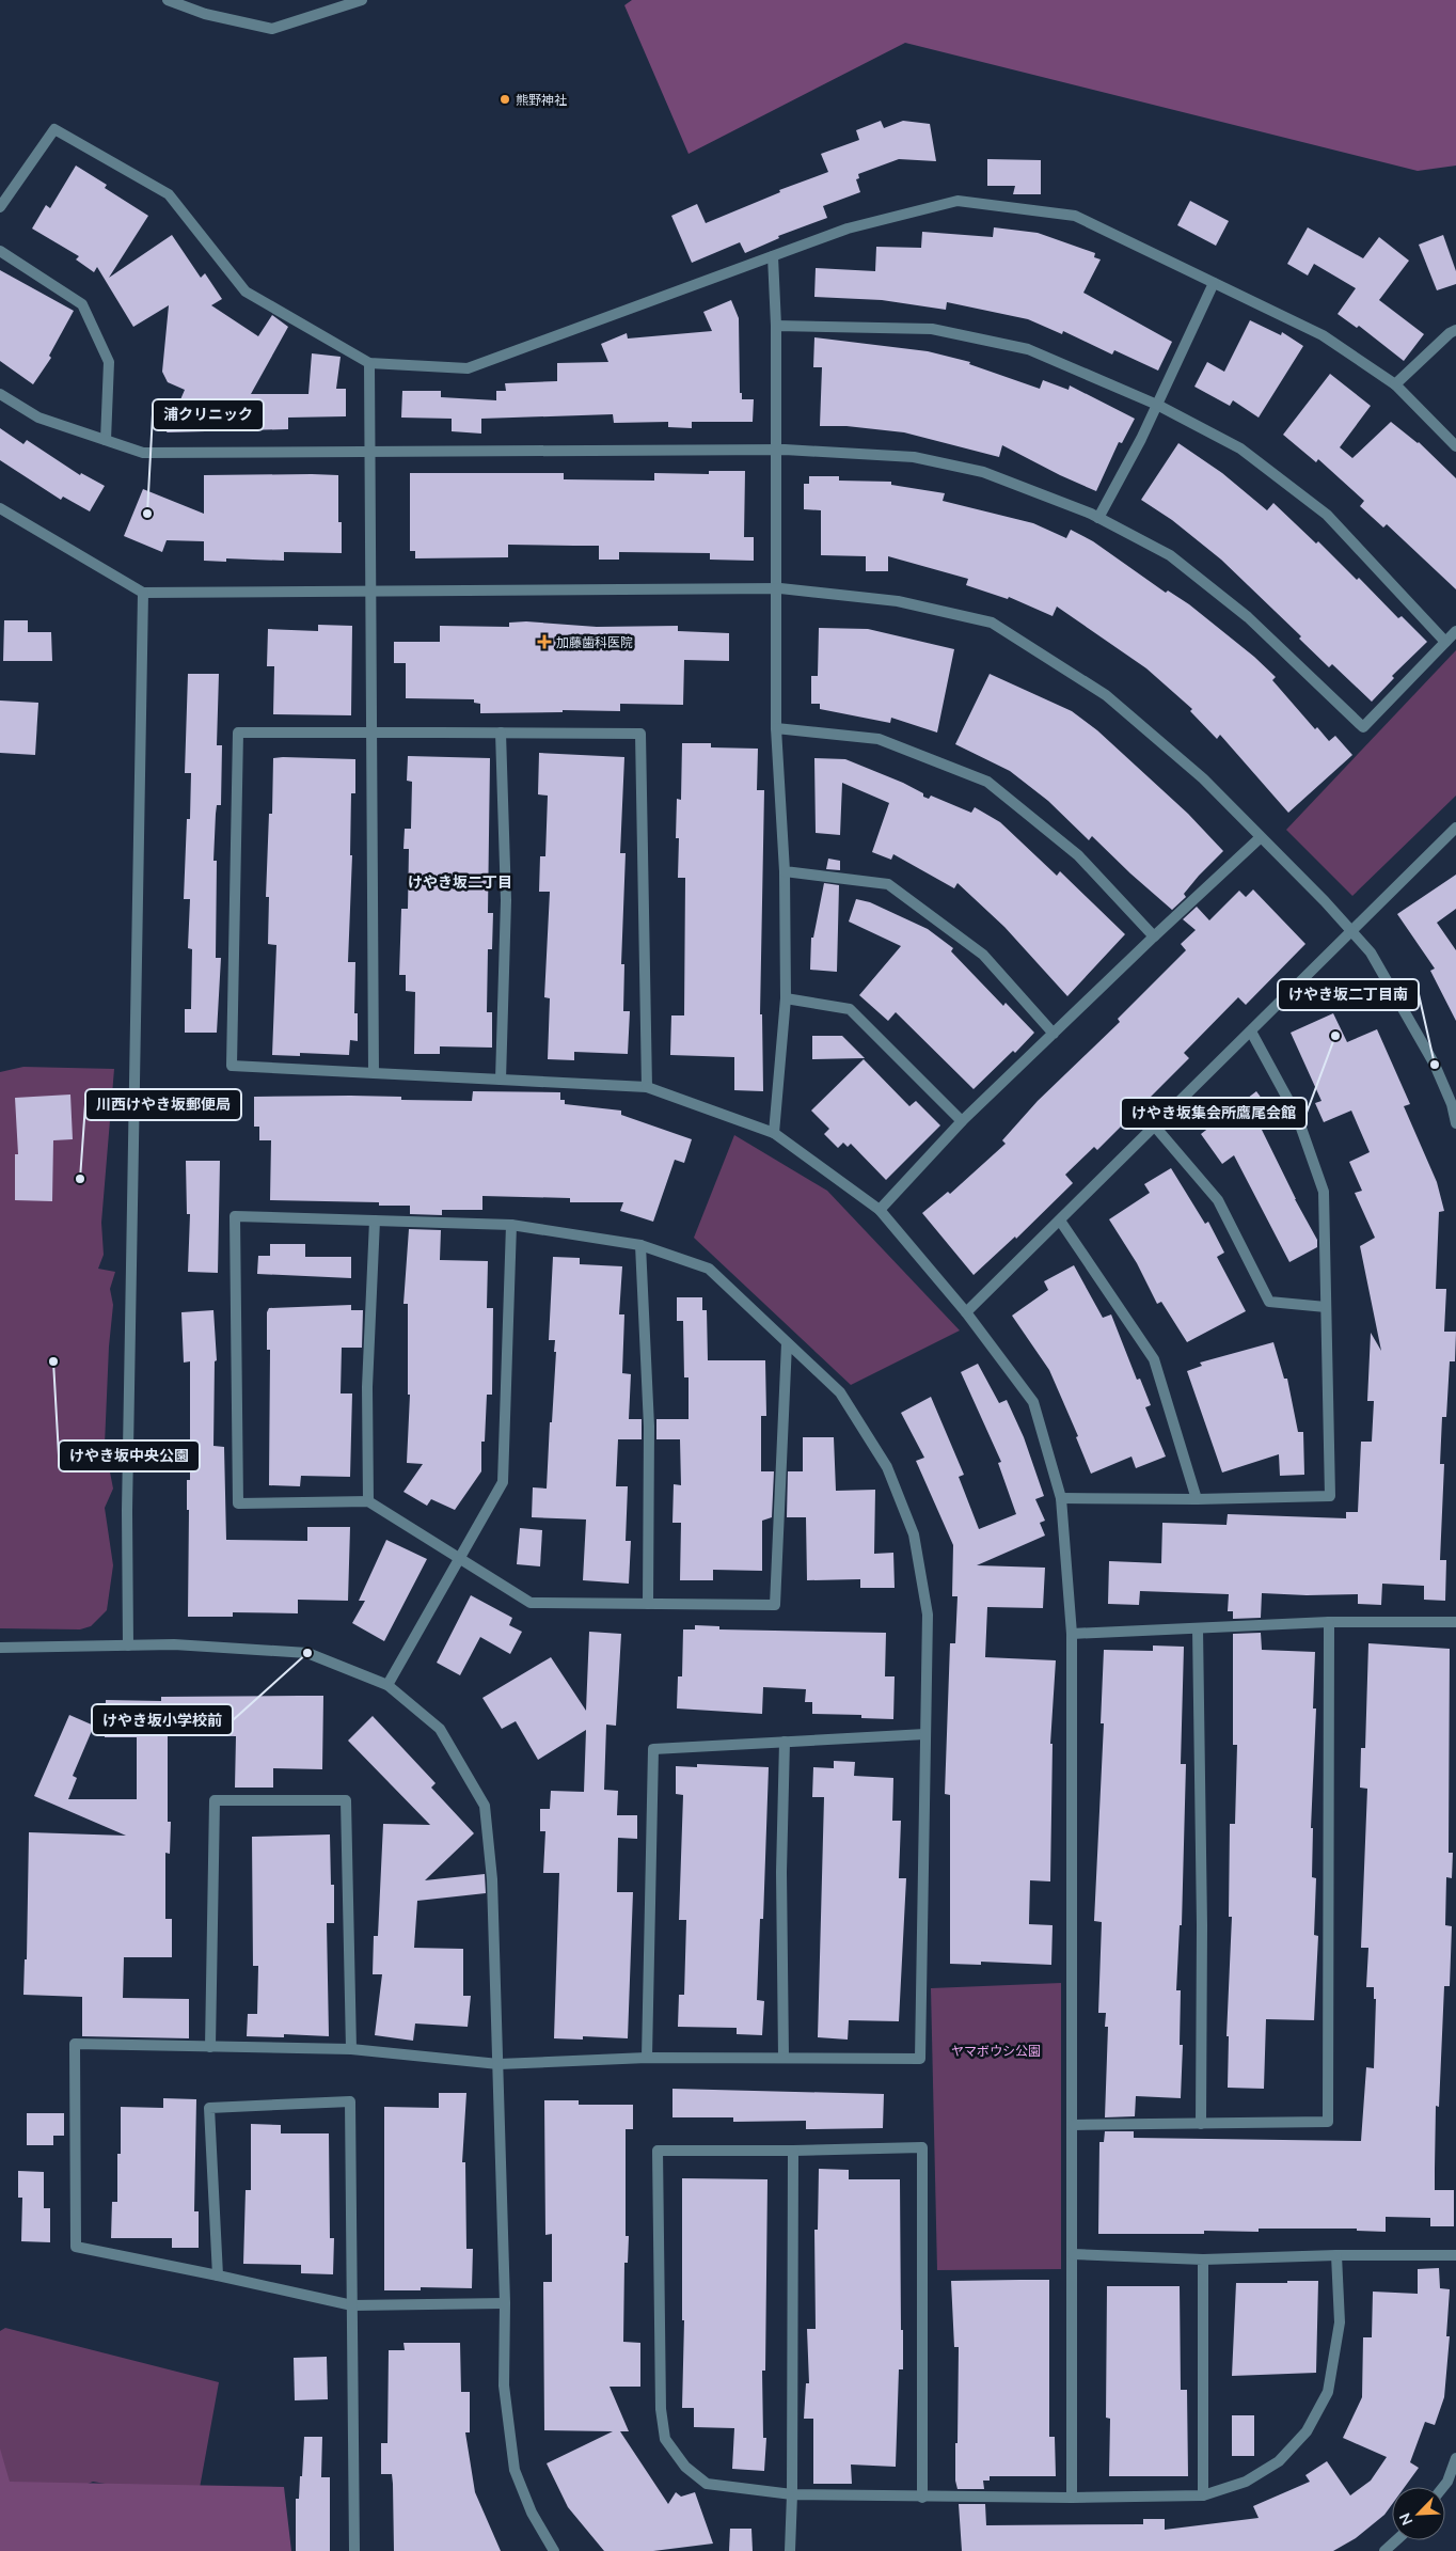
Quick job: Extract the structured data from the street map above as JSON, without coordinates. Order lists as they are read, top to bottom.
{
  "districts": ["けやき坂二丁目"],
  "parks": ["ヤマボウシ公園"],
  "places": {
    "other": [
      "熊野神社",
      "浦クリニック",
      "けやき坂集会所鷹尾会館",
      "けやき坂二丁目南",
      "川西けやき坂郵便局",
      "けやき坂中央公園",
      "けやき坂小学校前"
    ],
    "health": ["加藤歯科医院"]
  },
  "north": "bottom left"
}
